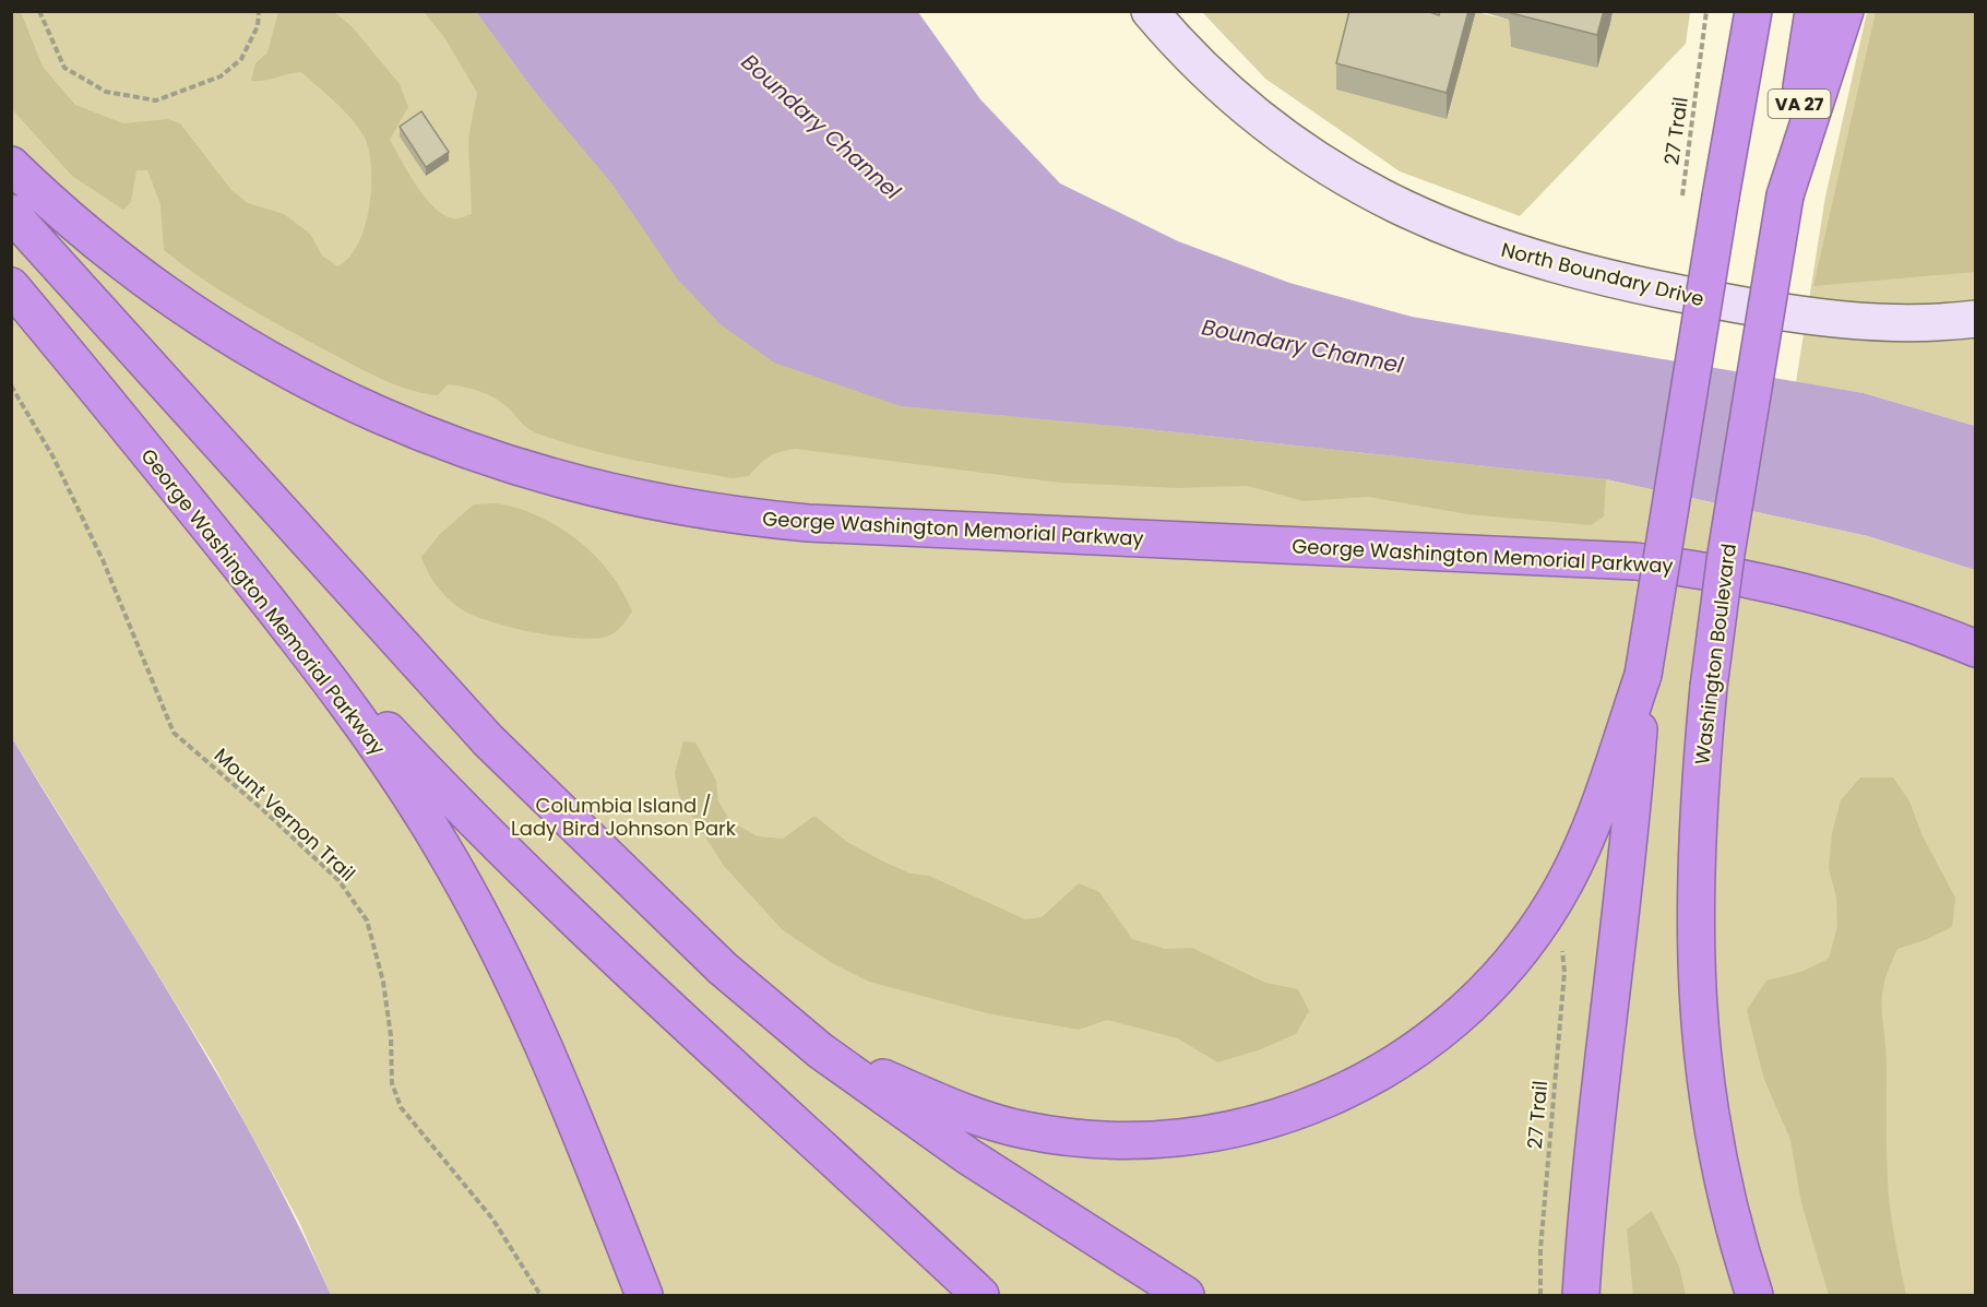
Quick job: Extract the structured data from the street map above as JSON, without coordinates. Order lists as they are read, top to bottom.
{
  "streets": {
    "highway": ["VA 27", "George Washington Memorial Parkway", "Washington Boulevard"],
    "street": ["North Boundary Drive"],
    "path": ["27 Trail", "Mount Vernon Trail"]
  },
  "water": ["Boundary Channel"],
  "parks": ["Columbia Island / Lady Bird Johnson Park"]
}
